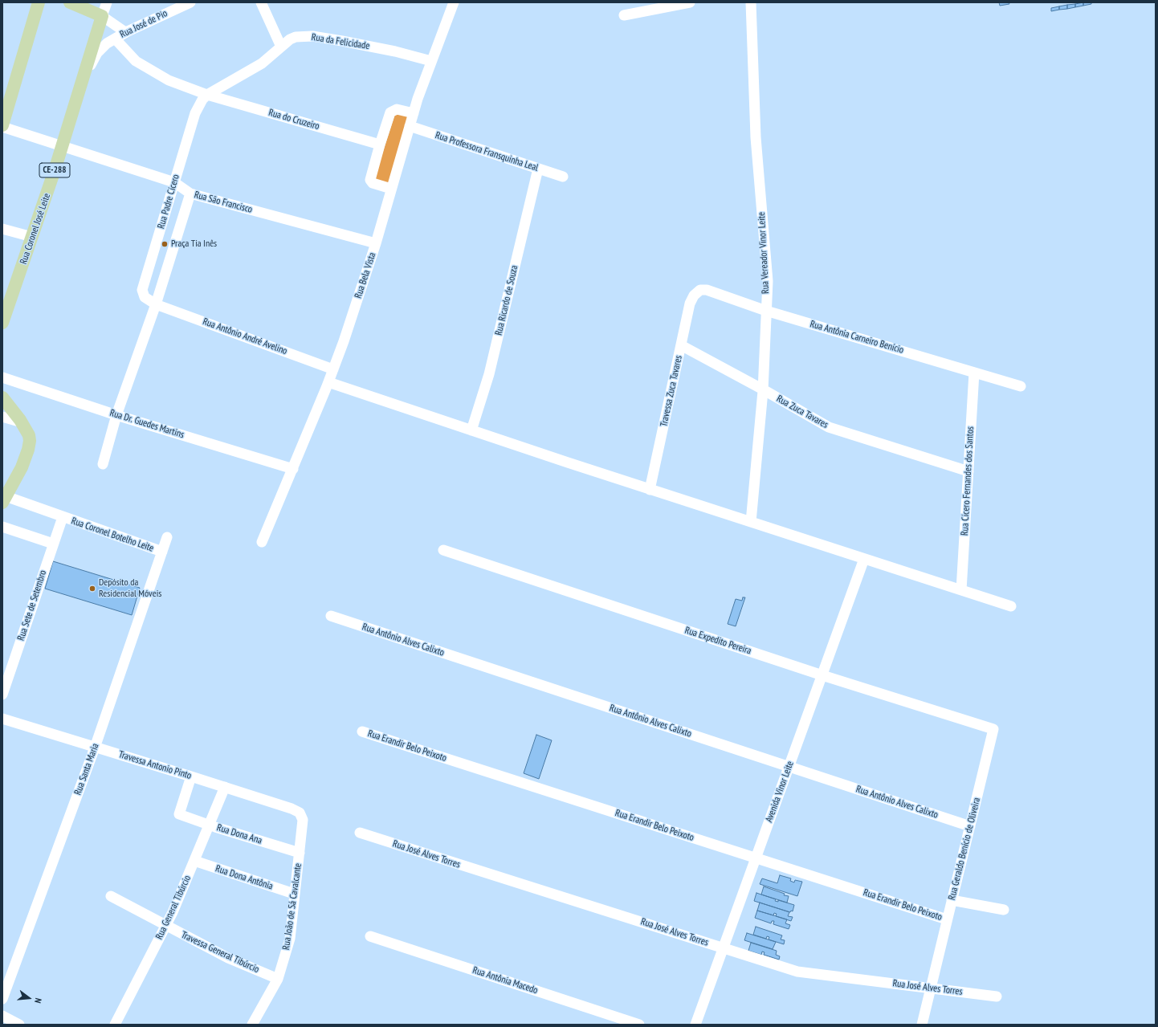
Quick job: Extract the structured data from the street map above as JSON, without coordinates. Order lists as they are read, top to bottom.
{
  "streets": {
    "main road": ["CE-288", "Rua Coronel José Leite"],
    "street": [
      "Rua José de Pio",
      "Rua da Felicidade",
      "Rua do Cruzeiro",
      "Rua Professora Fransquinha Leal",
      "Rua Padre Cícero",
      "Rua São Francisco",
      "Rua Vereador Vinor Leite",
      "Rua Bela Vista",
      "Rua Ricardo de Souza",
      "Rua Antônio André Avelino",
      "Rua Antônia Carneiro Benício",
      "Travessa Zuca Tavares",
      "Rua Zuca Tavares",
      "Rua Dr. Guedes Martins",
      "Rua Cícero Fernandes dos Santos",
      "Rua Coronel Botelho Leite",
      "Rua Sete de Setembro",
      "Rua Antônio Alves Calixto",
      "Rua Expedito Pereira",
      "Rua Erandir Belo Peixoto",
      "Travessa Antonio Pinto",
      "Rua Santa Maria",
      "Avenida Vinor Leite",
      "Rua Dona Ana",
      "Rua Geraldo Benício de Oliveira",
      "Rua José Alves Torres",
      "Rua Dona Antônia",
      "Rua João de Sá Cavalcante",
      "Rua General Tibúrcio",
      "Travessa General Tibúrcio",
      "Rua Antônia Macedo"
    ]
  },
  "crossings": [
    ["Rua José de Pio", "Rua do Cruzeiro"],
    ["Rua José de Pio", "Rua Coronel José Leite"],
    ["Rua da Felicidade", "Rua do Cruzeiro"],
    ["Rua da Felicidade", "Rua Padre Cícero"],
    ["Rua da Felicidade", "Rua Bela Vista"],
    ["Rua do Cruzeiro", "Rua Padre Cícero"],
    ["Rua do Cruzeiro", "Rua Coronel José Leite"],
    ["Rua Professora Fransquinha Leal", "Rua Bela Vista"],
    ["Rua Professora Fransquinha Leal", "Rua Ricardo de Souza"],
    ["Rua Padre Cícero", "Rua São Francisco"],
    ["Rua Padre Cícero", "Rua Antônio André Avelino"],
    ["Rua Padre Cícero", "Rua Dr. Guedes Martins"],
    ["Rua São Francisco", "Rua Coronel José Leite"],
    ["Rua São Francisco", "Rua Bela Vista"],
    ["Rua Vereador Vinor Leite", "Rua Antônia Carneiro Benício"],
    ["Rua Vereador Vinor Leite", "Rua Zuca Tavares"],
    ["Rua Bela Vista", "Rua Antônio André Avelino"],
    ["Rua Bela Vista", "Rua Dr. Guedes Martins"],
    ["Rua Antônia Carneiro Benício", "Travessa Zuca Tavares"],
    ["Rua Antônia Carneiro Benício", "Rua Cícero Fernandes dos Santos"],
    ["Travessa Zuca Tavares", "Rua Zuca Tavares"],
    ["Rua Zuca Tavares", "Rua Cícero Fernandes dos Santos"],
    ["Rua Coronel Botelho Leite", "Rua Sete de Setembro"],
    ["Rua Coronel Botelho Leite", "Rua Santa Maria"],
    ["Rua Antônio Alves Calixto", "Avenida Vinor Leite"],
    ["Rua Antônio Alves Calixto", "Rua Geraldo Benício de Oliveira"],
    ["Rua Expedito Pereira", "Avenida Vinor Leite"],
    ["Rua Expedito Pereira", "Rua Geraldo Benício de Oliveira"],
    ["Rua Erandir Belo Peixoto", "Avenida Vinor Leite"],
    ["Rua Erandir Belo Peixoto", "Rua Geraldo Benício de Oliveira"],
    ["Travessa Antonio Pinto", "Rua Santa Maria"],
    ["Travessa Antonio Pinto", "Rua Dona Ana"],
    ["Travessa Antonio Pinto", "Rua João de Sá Cavalcante"],
    ["Travessa Antonio Pinto", "Rua General Tibúrcio"],
    ["Avenida Vinor Leite", "Rua José Alves Torres"],
    ["Rua Dona Ana", "Rua João de Sá Cavalcante"],
    ["Rua Dona Ana", "Rua General Tibúrcio"],
    ["Rua Geraldo Benício de Oliveira", "Rua José Alves Torres"],
    ["Rua Dona Antônia", "Rua João de Sá Cavalcante"],
    ["Rua Dona Antônia", "Rua General Tibúrcio"],
    ["Rua João de Sá Cavalcante", "Travessa General Tibúrcio"],
    ["Rua General Tibúrcio", "Travessa General Tibúrcio"]
  ],
  "places": ["Praça Tia Inês", "Depósito da Residencial Móveis"],
  "north": "right"
}
